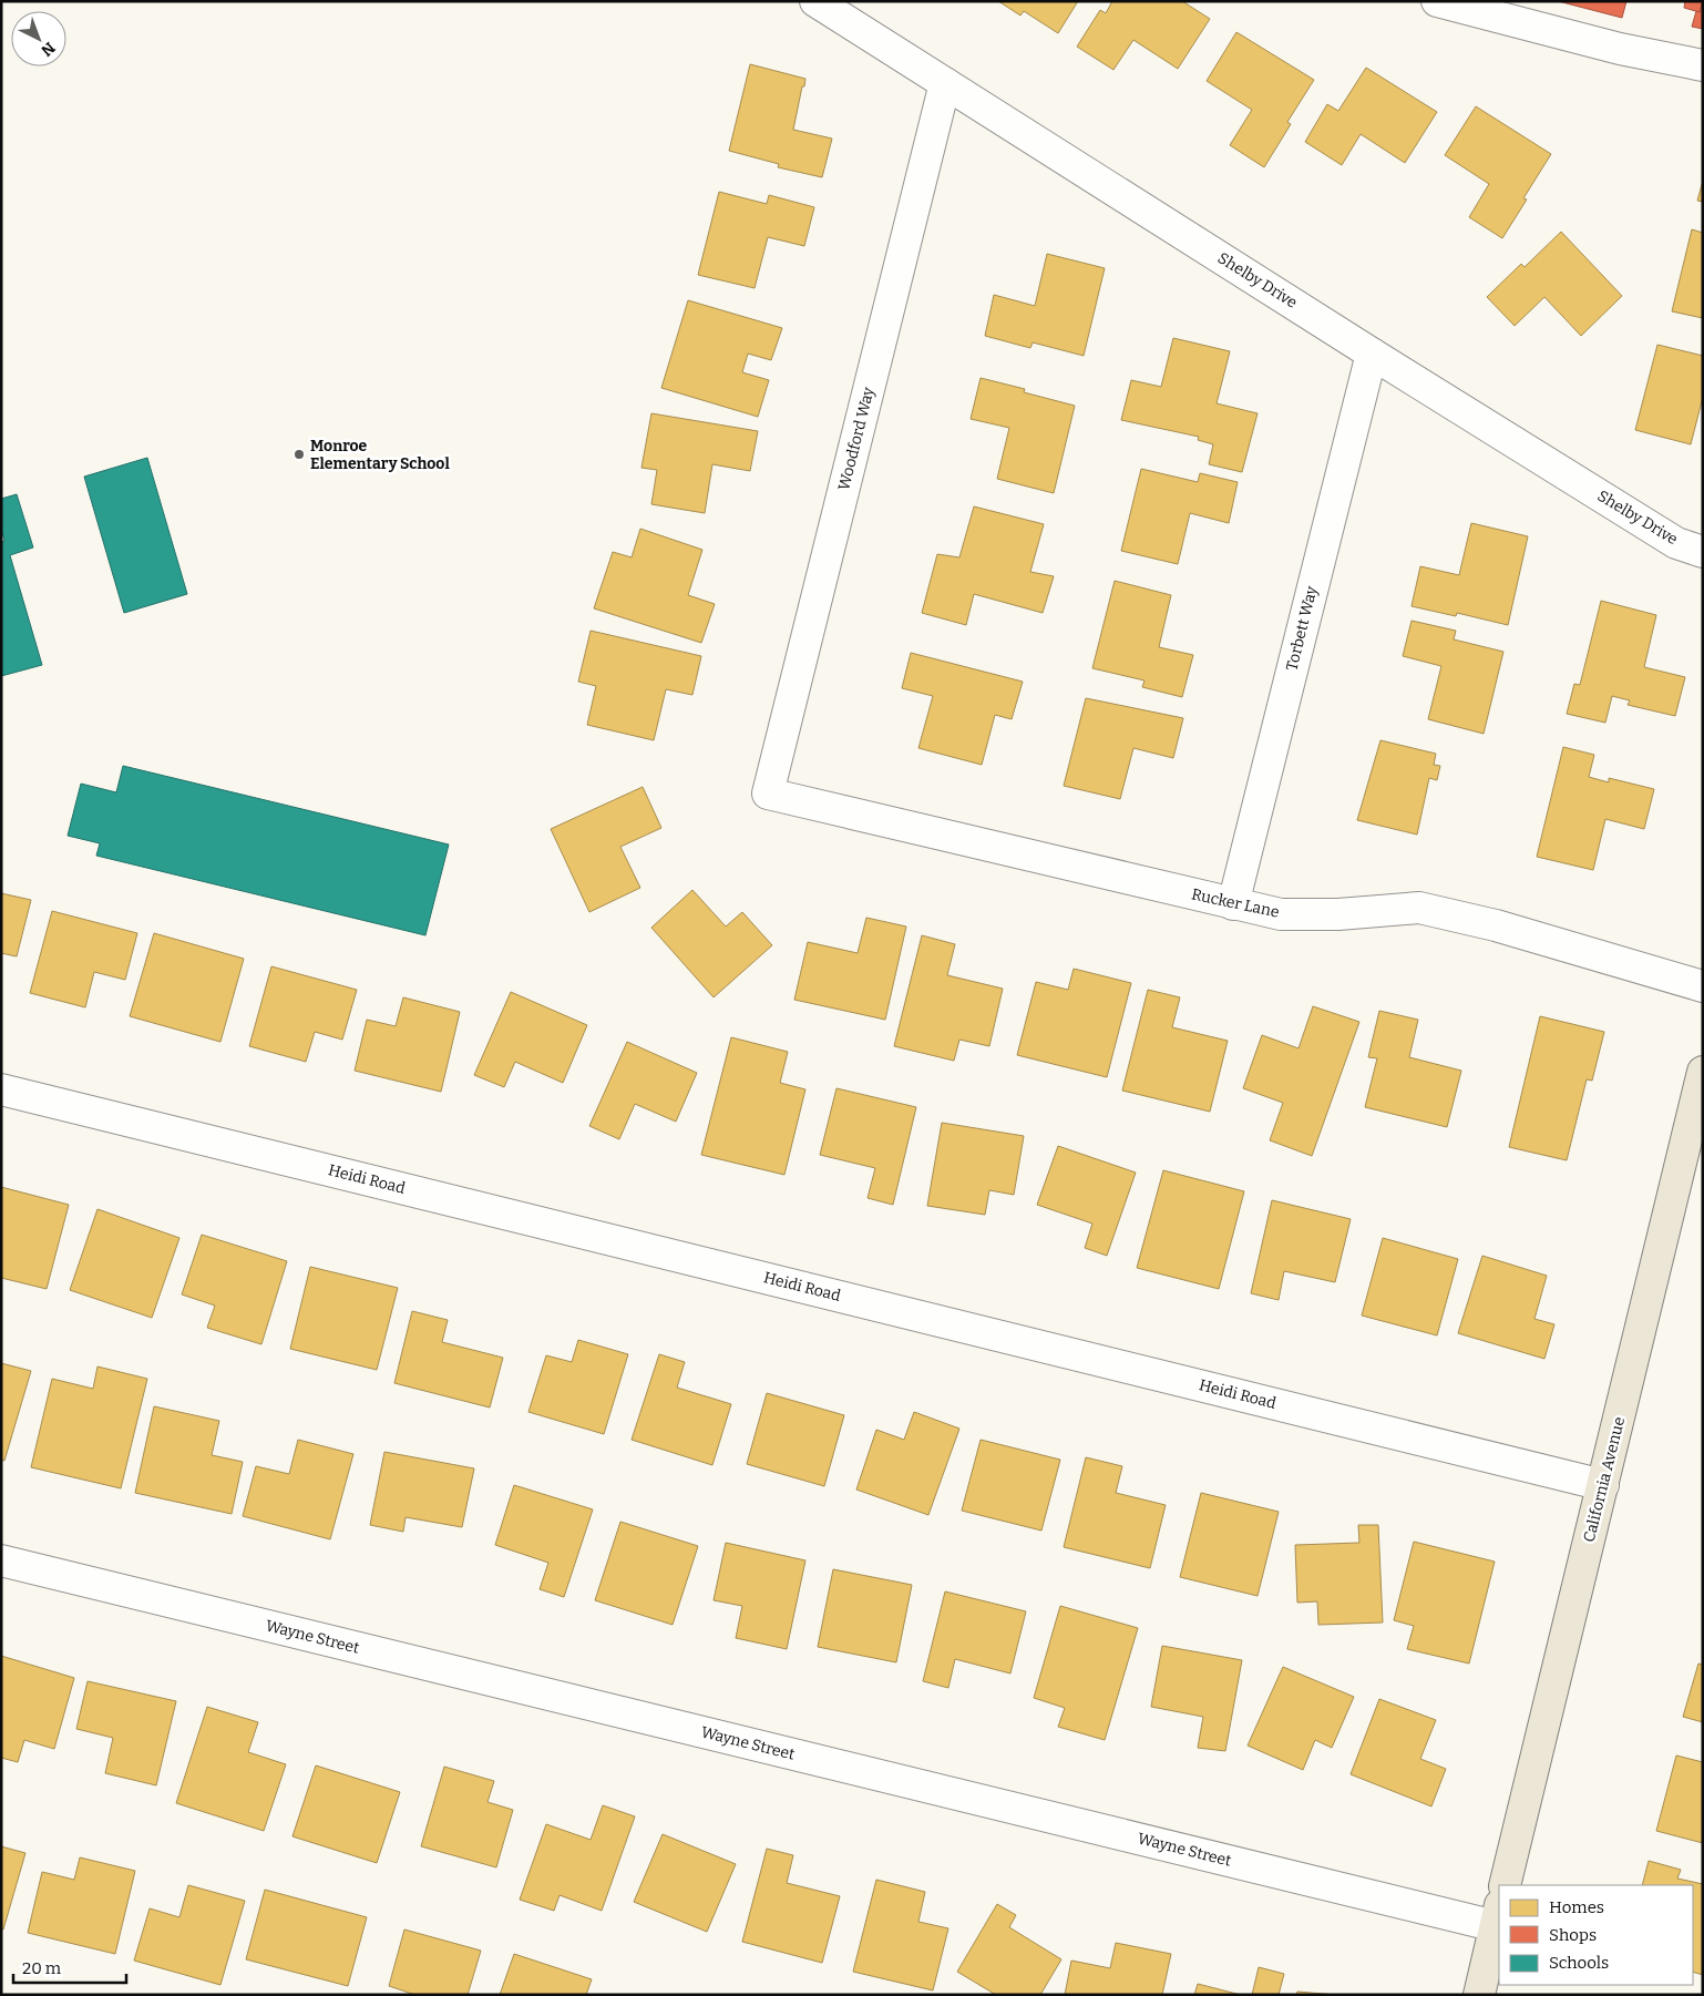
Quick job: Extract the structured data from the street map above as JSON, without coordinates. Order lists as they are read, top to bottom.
{
  "streets": {
    "main road": ["California Avenue"],
    "street": [
      "Shelby Drive",
      "Woodford Way",
      "Torbett Way",
      "Rucker Lane",
      "Heidi Road",
      "Wayne Street"
    ]
  },
  "crossings": [
    ["Shelby Drive", "Woodford Way"],
    ["Shelby Drive", "Torbett Way"],
    ["Woodford Way", "Rucker Lane"],
    ["Torbett Way", "Rucker Lane"],
    ["Heidi Road", "California Avenue"]
  ],
  "places": ["Monroe Elementary School"],
  "legend": ["Homes", "Shops", "Schools"],
  "scale_bar": "20 m",
  "north": "bottom right"
}
